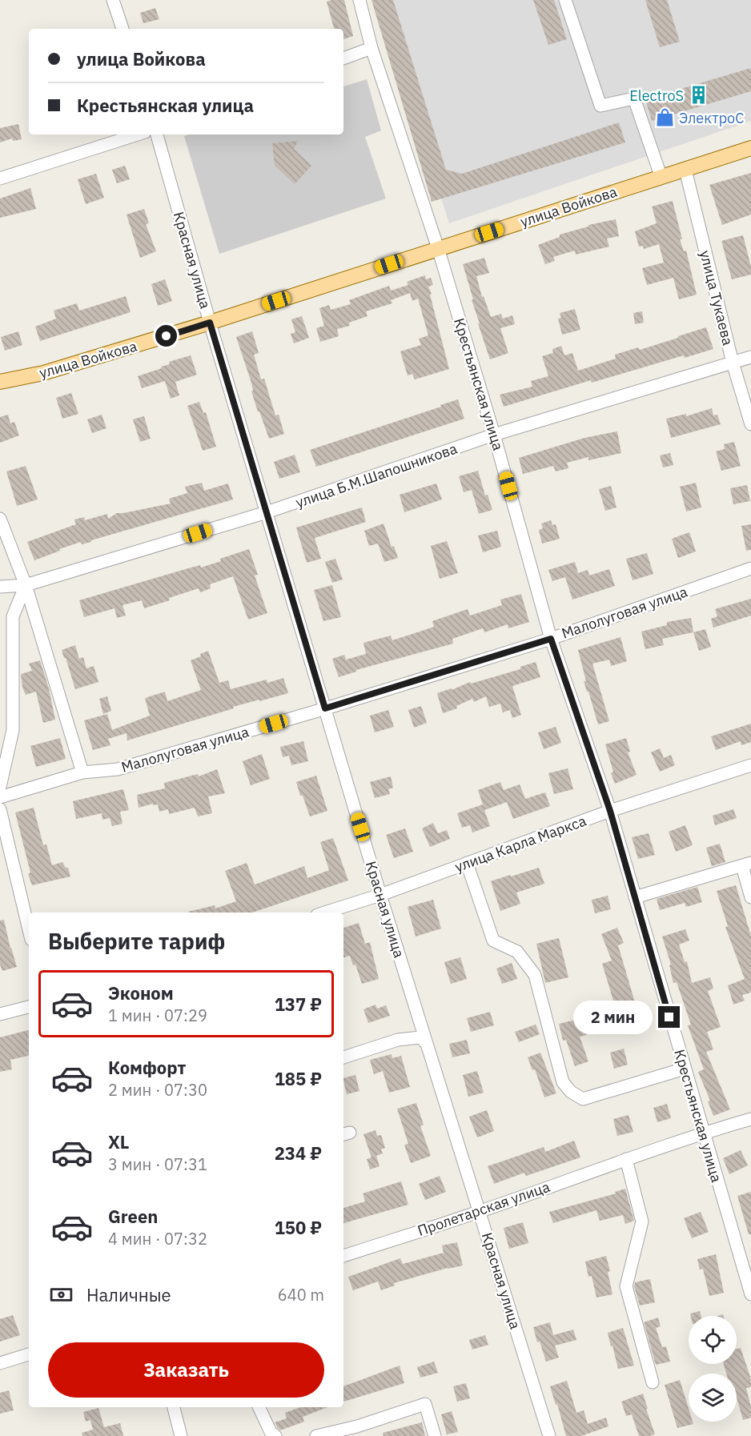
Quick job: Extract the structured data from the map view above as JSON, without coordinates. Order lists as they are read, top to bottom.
{
  "streets": {
    "main road": ["улица Войкова"],
    "street": [
      "Красная улица",
      "улица Тукаева",
      "Крестьянская улица",
      "улица Б.М.Шапошникова",
      "Малолуговая улица",
      "улица Карла Маркса",
      "Пролетарская улица"
    ]
  },
  "crossings": [
    ["улица Войкова", "Красная улица"],
    ["улица Войкова", "улица Тукаева"],
    ["улица Войкова", "Крестьянская улица"],
    ["Красная улица", "улица Б.М.Шапошникова"],
    ["Красная улица", "Малолуговая улица"],
    ["Красная улица", "улица Карла Маркса"],
    ["Красная улица", "Пролетарская улица"],
    ["улица Тукаева", "улица Б.М.Шапошникова"],
    ["Крестьянская улица", "улица Б.М.Шапошникова"],
    ["Крестьянская улица", "Малолуговая улица"],
    ["Крестьянская улица", "улица Карла Маркса"],
    ["Крестьянская улица", "Пролетарская улица"]
  ],
  "places": {
    "building": ["ElectroS"],
    "shop": ["ЭлектроС"]
  },
  "page": {
    "banner": ["улица Войкова", "Крестьянская улица"],
    "heading": "Выберите тариф",
    "list": [
      {
        "name": "Эконом",
        "note": "1 мин · 07:29",
        "value": "137 ₽"
      },
      {
        "name": "Комфорт",
        "note": "2 мин · 07:30",
        "value": "185 ₽"
      },
      {
        "name": "XL",
        "note": "3 мин · 07:31",
        "value": "234 ₽"
      },
      {
        "name": "Green",
        "note": "4 мин · 07:32",
        "value": "150 ₽"
      }
    ],
    "bubble": "2 мин",
    "pay": ["Наличные", "640 m"],
    "buttons": "Заказать"
  }
}
